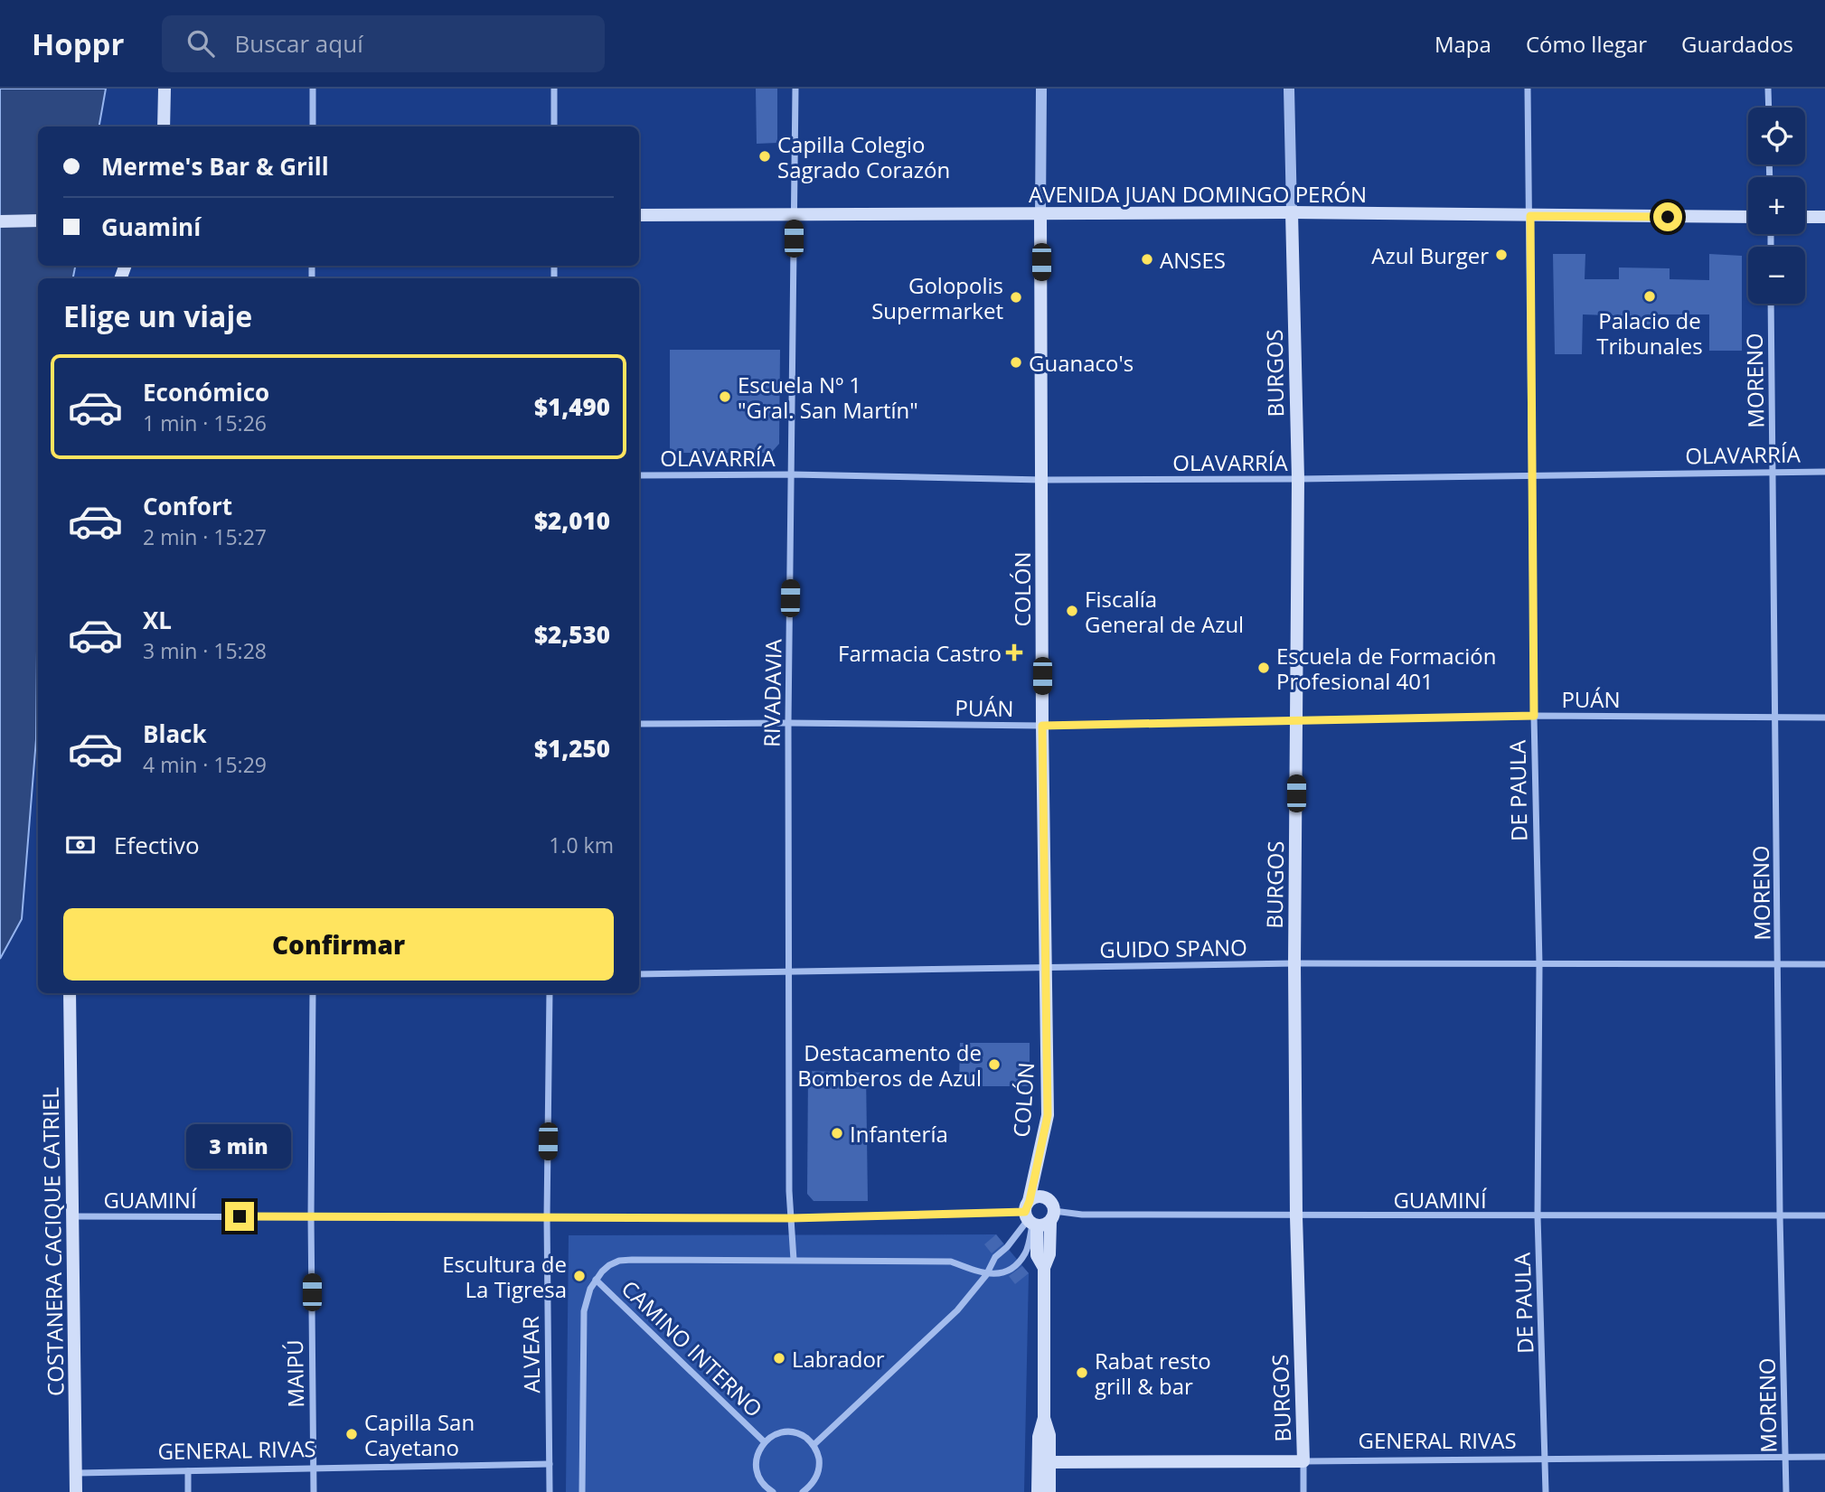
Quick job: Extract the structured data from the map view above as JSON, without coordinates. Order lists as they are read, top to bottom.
{
  "streets": {
    "main road": [
      "AVENIDA JUAN DOMINGO PERÓN",
      "BURGOS",
      "COLÓN",
      "COSTANERA CACIQUE CATRIEL",
      "GENERAL RIVAS"
    ],
    "street": [
      "MORENO",
      "OLAVARRÍA",
      "RIVADAVIA",
      "PUÁN",
      "DE PAULA",
      "GUIDO SPANO",
      "GUAMINÍ",
      "CAMINO INTERNO",
      "ALVEAR",
      "MAIPÚ"
    ]
  },
  "crossings": [
    ["AVENIDA JUAN DOMINGO PERÓN", "BURGOS"],
    ["AVENIDA JUAN DOMINGO PERÓN", "COLÓN"],
    ["AVENIDA JUAN DOMINGO PERÓN", "RIVADAVIA"],
    ["AVENIDA JUAN DOMINGO PERÓN", "DE PAULA"],
    ["BURGOS", "OLAVARRÍA"],
    ["BURGOS", "PUÁN"],
    ["BURGOS", "GUIDO SPANO"],
    ["BURGOS", "GUAMINÍ"],
    ["BURGOS", "GENERAL RIVAS"],
    ["MORENO", "OLAVARRÍA"],
    ["MORENO", "PUÁN"],
    ["MORENO", "GUIDO SPANO"],
    ["MORENO", "GUAMINÍ"],
    ["MORENO", "GENERAL RIVAS"],
    ["OLAVARRÍA", "COLÓN"],
    ["OLAVARRÍA", "RIVADAVIA"],
    ["OLAVARRÍA", "DE PAULA"],
    ["COLÓN", "PUÁN"],
    ["COLÓN", "GUIDO SPANO"],
    ["COLÓN", "GUAMINÍ"],
    ["RIVADAVIA", "PUÁN"],
    ["RIVADAVIA", "GUIDO SPANO"],
    ["RIVADAVIA", "GUAMINÍ"],
    ["PUÁN", "DE PAULA"],
    ["DE PAULA", "GUIDO SPANO"],
    ["DE PAULA", "GUAMINÍ"],
    ["DE PAULA", "GENERAL RIVAS"],
    ["GUAMINÍ", "COSTANERA CACIQUE CATRIEL"],
    ["GUAMINÍ", "ALVEAR"],
    ["GUAMINÍ", "MAIPÚ"],
    ["COSTANERA CACIQUE CATRIEL", "GENERAL RIVAS"],
    ["ALVEAR", "GENERAL RIVAS"],
    ["MAIPÚ", "GENERAL RIVAS"]
  ],
  "places": {
    "other": [
      "Capilla Colegio Sagrado Corazón",
      "Azul Burger",
      "ANSES",
      "Palacio de Tribunales",
      "Golopolis Supermarket",
      "Guanaco's",
      "Escuela Nº 1 \"Gral. San Martín\"",
      "Fiscalía General de Azul",
      "Escuela de Formación Profesional 401",
      "Destacamento de Bomberos de Azul",
      "Infantería",
      "Escultura de La Tigresa",
      "Labrador",
      "Rabat resto grill & bar",
      "Capilla San Cayetano"
    ],
    "health": ["Farmacia Castro"]
  },
  "page": {
    "header": "Hoppr",
    "search": "Buscar aquí",
    "nav": ["Mapa", "Cómo llegar", "Guardados"],
    "map_buttons": ["+", "−"],
    "banner": ["Merme's Bar & Grill", "Guaminí"],
    "heading": "Elige un viaje",
    "list": [
      {
        "name": "Económico",
        "note": "1 min · 15:26",
        "value": "$1,490"
      },
      {
        "name": "Confort",
        "note": "2 min · 15:27",
        "value": "$2,010"
      },
      {
        "name": "XL",
        "note": "3 min · 15:28",
        "value": "$2,530"
      },
      {
        "name": "Black",
        "note": "4 min · 15:29",
        "value": "$1,250"
      }
    ],
    "pay": ["Efectivo", "1.0 km"],
    "buttons": "Confirmar",
    "bubble": "3 min"
  }
}
